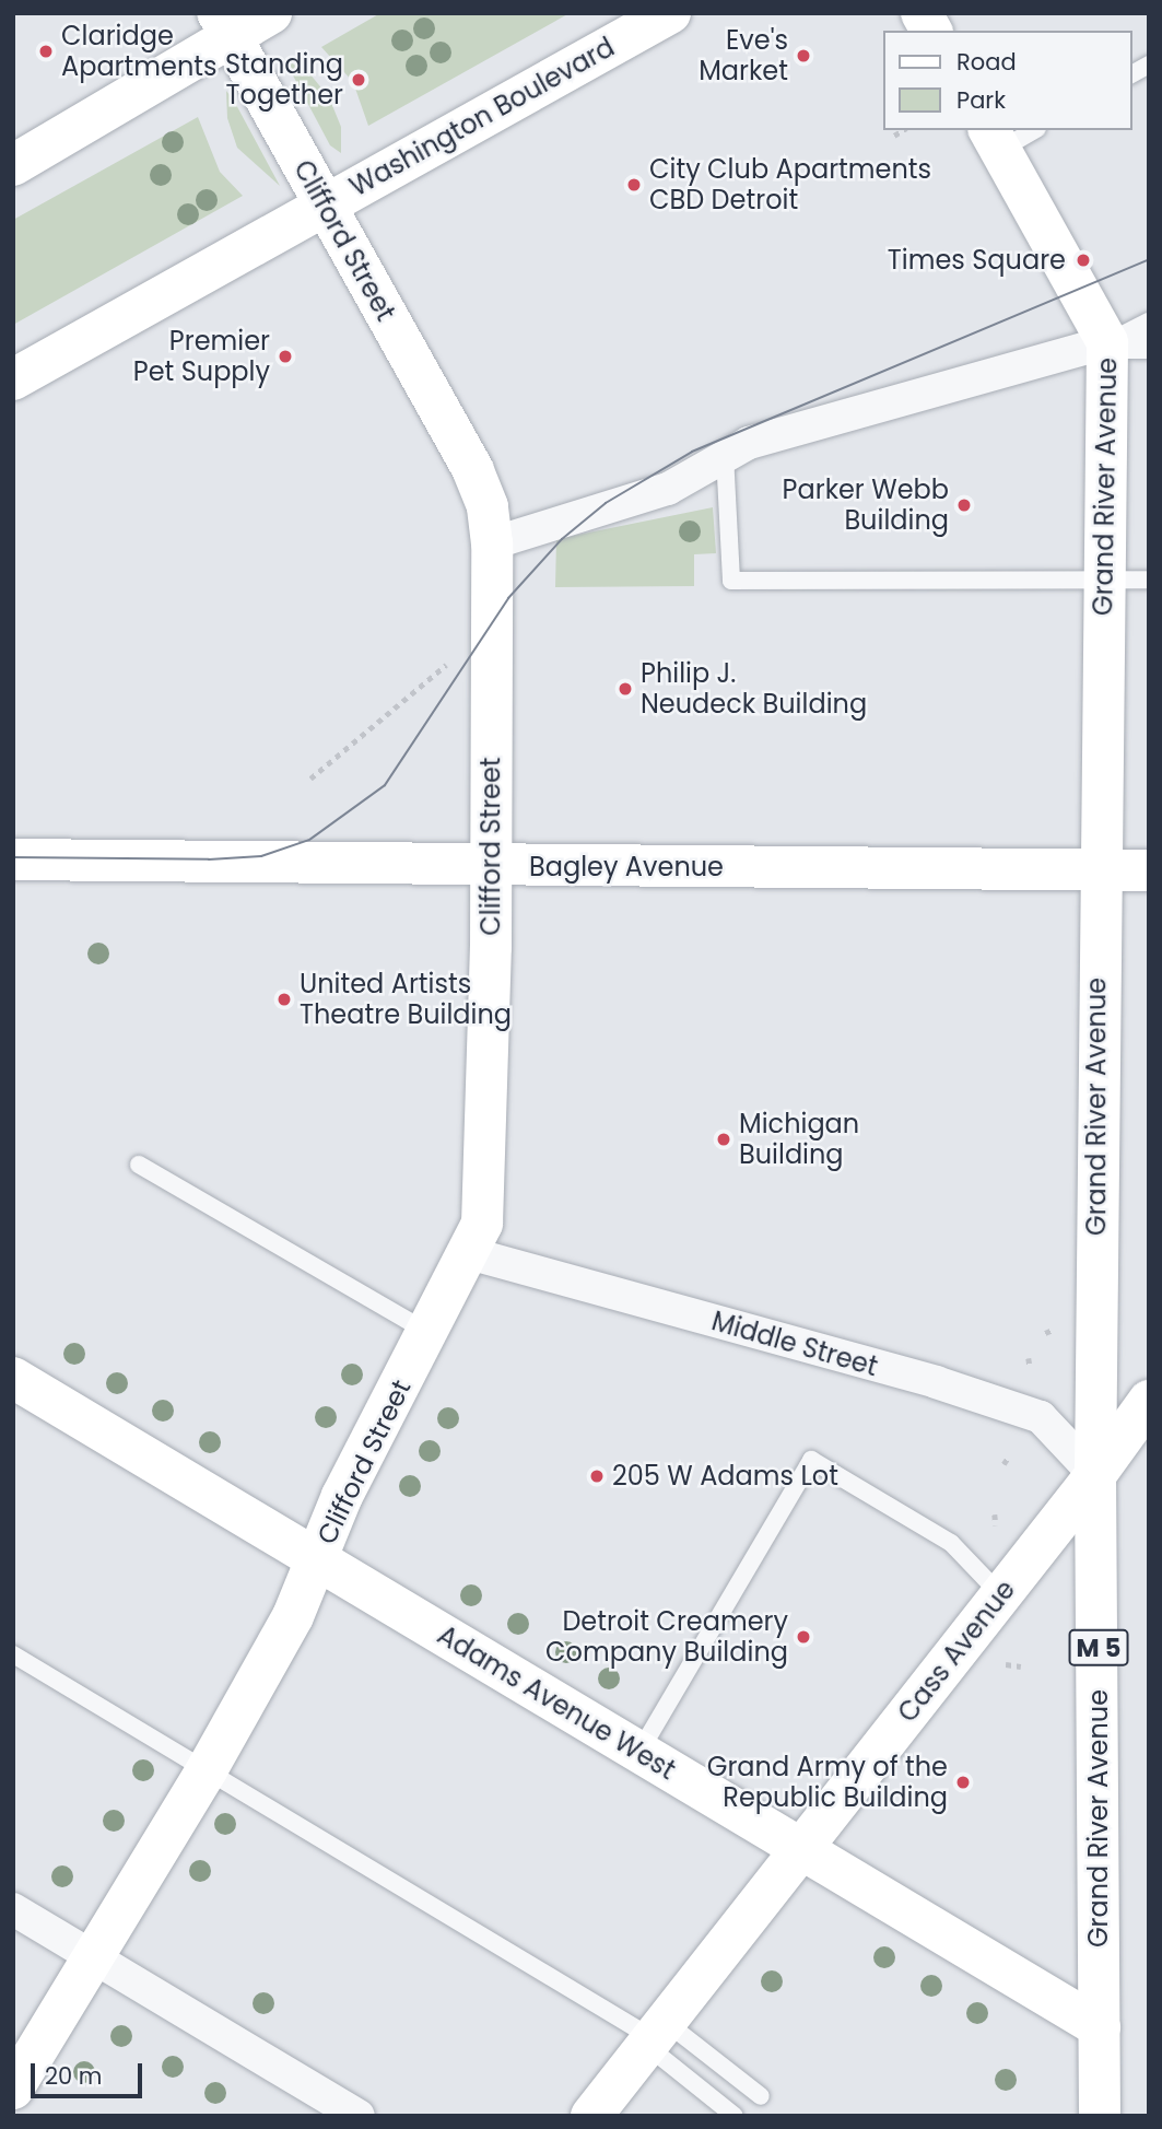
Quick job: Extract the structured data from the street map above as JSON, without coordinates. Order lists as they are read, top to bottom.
{
  "streets": {
    "street": [
      "Washington Boulevard",
      "Clifford Street",
      "Grand River Avenue",
      "Bagley Avenue",
      "Middle Street",
      "M 5",
      "Cass Avenue",
      "Adams Avenue West"
    ]
  },
  "crossings": [
    ["Washington Boulevard", "Clifford Street"],
    ["Clifford Street", "Bagley Avenue"],
    ["Clifford Street", "Middle Street"],
    ["Clifford Street", "Adams Avenue West"],
    ["Grand River Avenue", "Bagley Avenue"],
    ["Grand River Avenue", "Middle Street"],
    ["Grand River Avenue", "Cass Avenue"],
    ["Grand River Avenue", "Adams Avenue West"],
    ["Middle Street", "Cass Avenue"],
    ["Cass Avenue", "Adams Avenue West"]
  ],
  "places": [
    "Claridge Apartments",
    "Eve's Market",
    "Standing Together",
    "City Club Apartments CBD Detroit",
    "Times Square",
    "Premier Pet Supply",
    "Parker Webb Building",
    "Philip J. Neudeck Building",
    "United Artists Theatre Building",
    "Michigan Building",
    "205 W Adams Lot",
    "Detroit Creamery Company Building",
    "Grand Army of the Republic Building"
  ],
  "legend": ["Road", "Park"],
  "scale_bar": "20 m"
}
